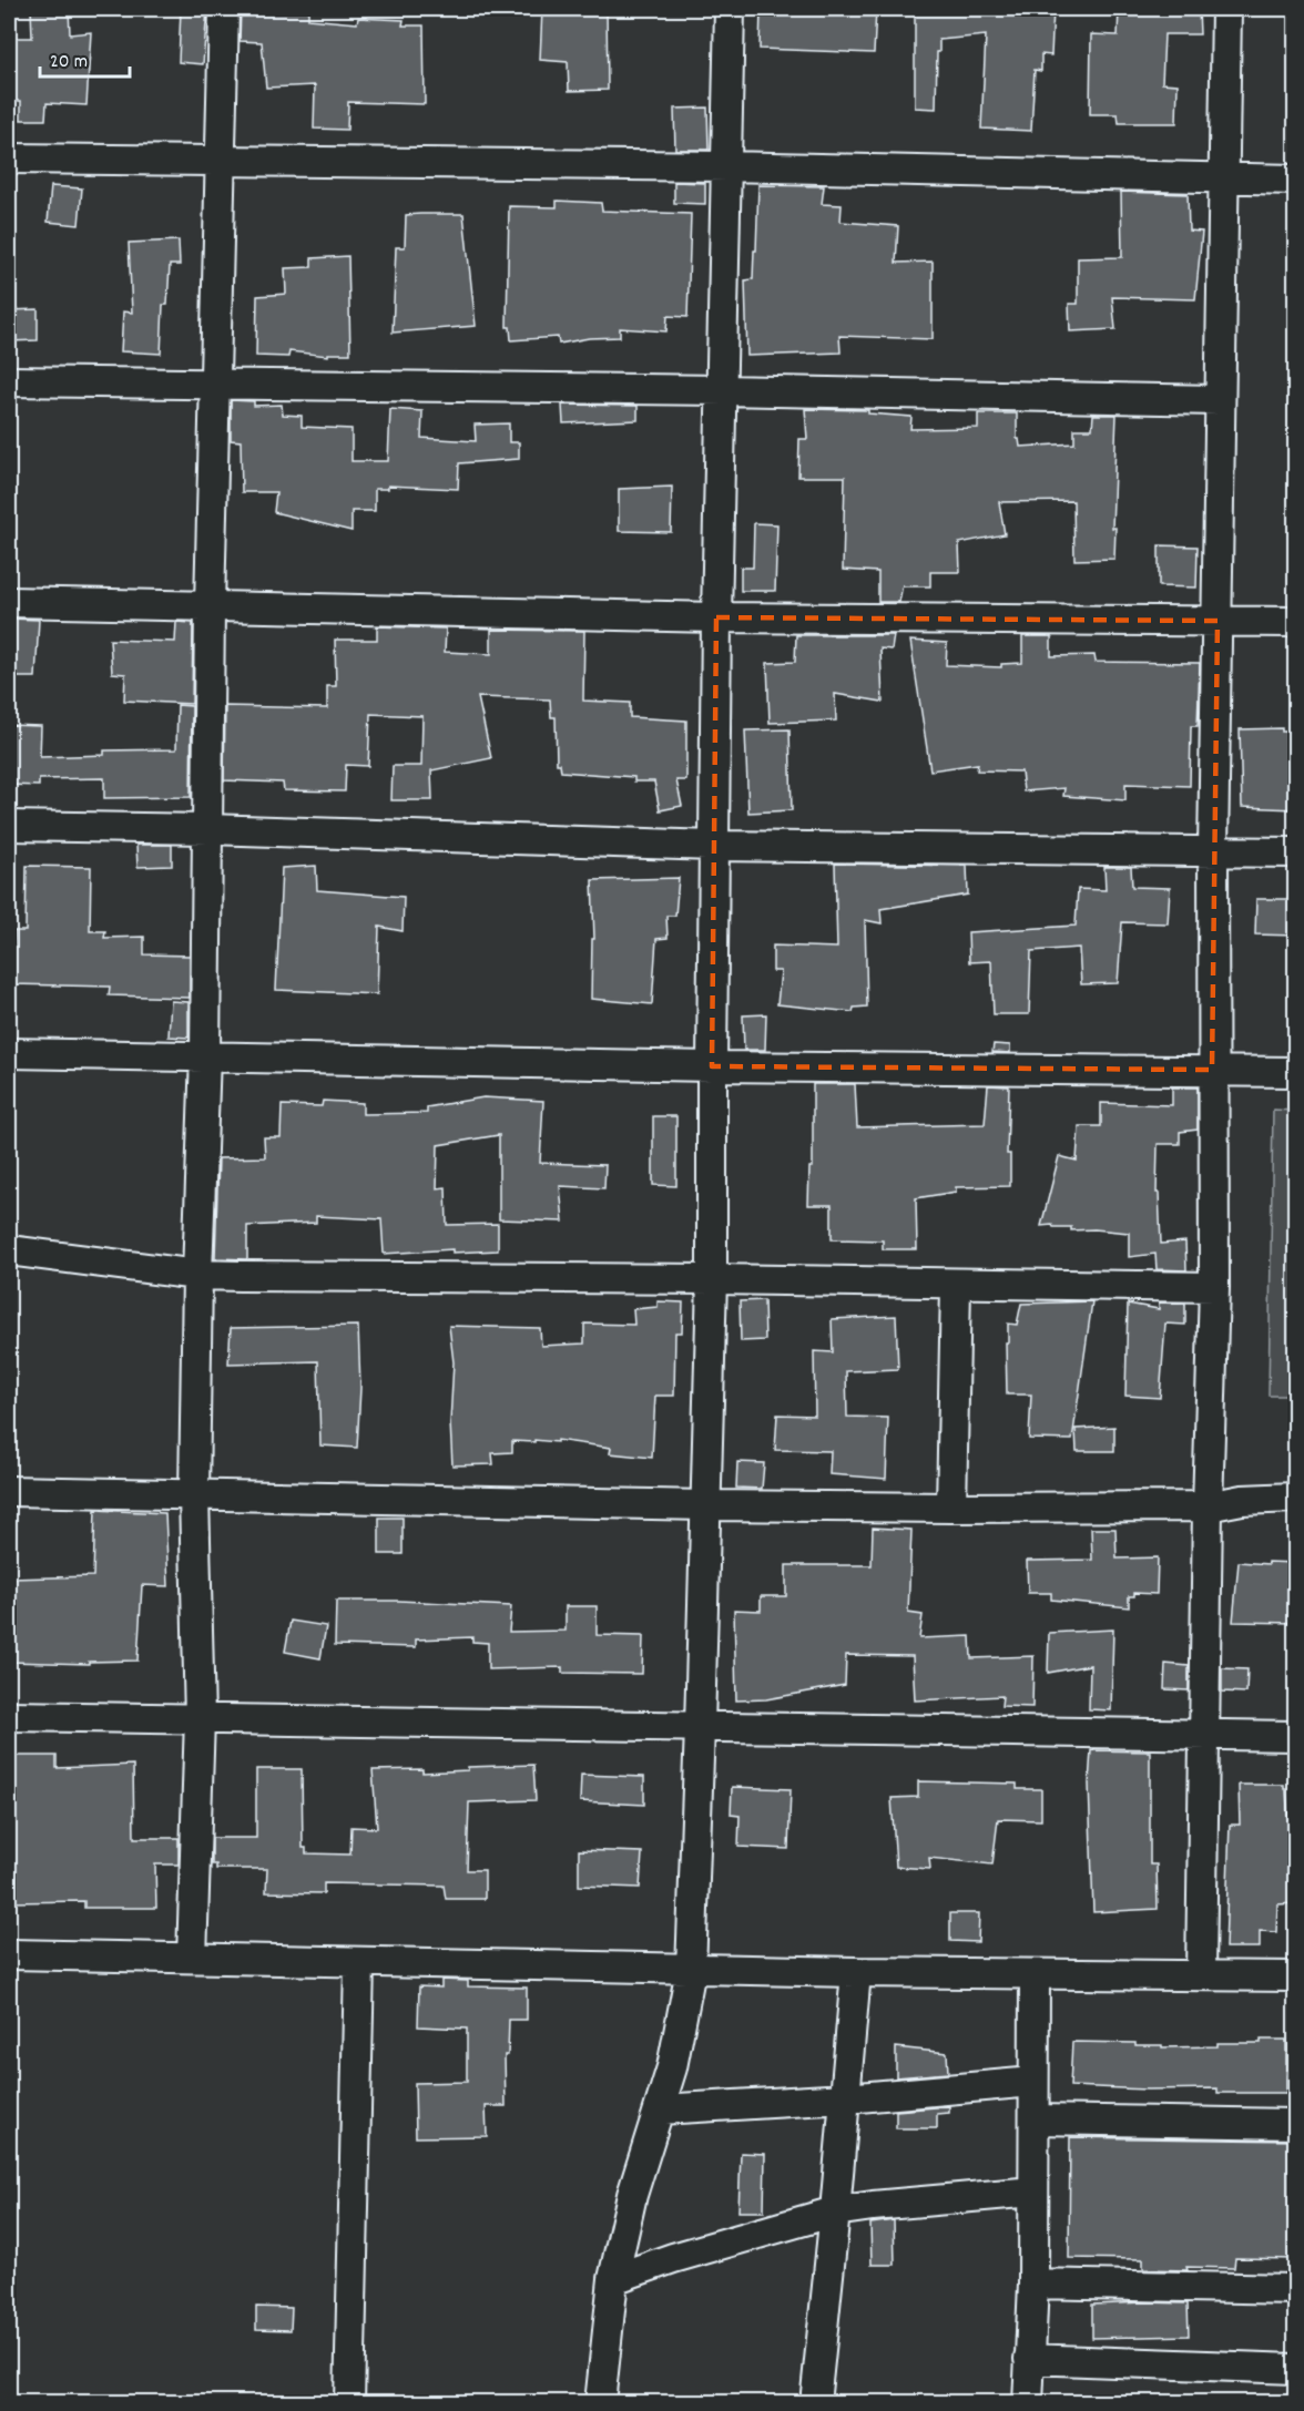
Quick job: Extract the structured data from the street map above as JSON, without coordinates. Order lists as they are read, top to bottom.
{
  "scale_bar": "20 m"
}
